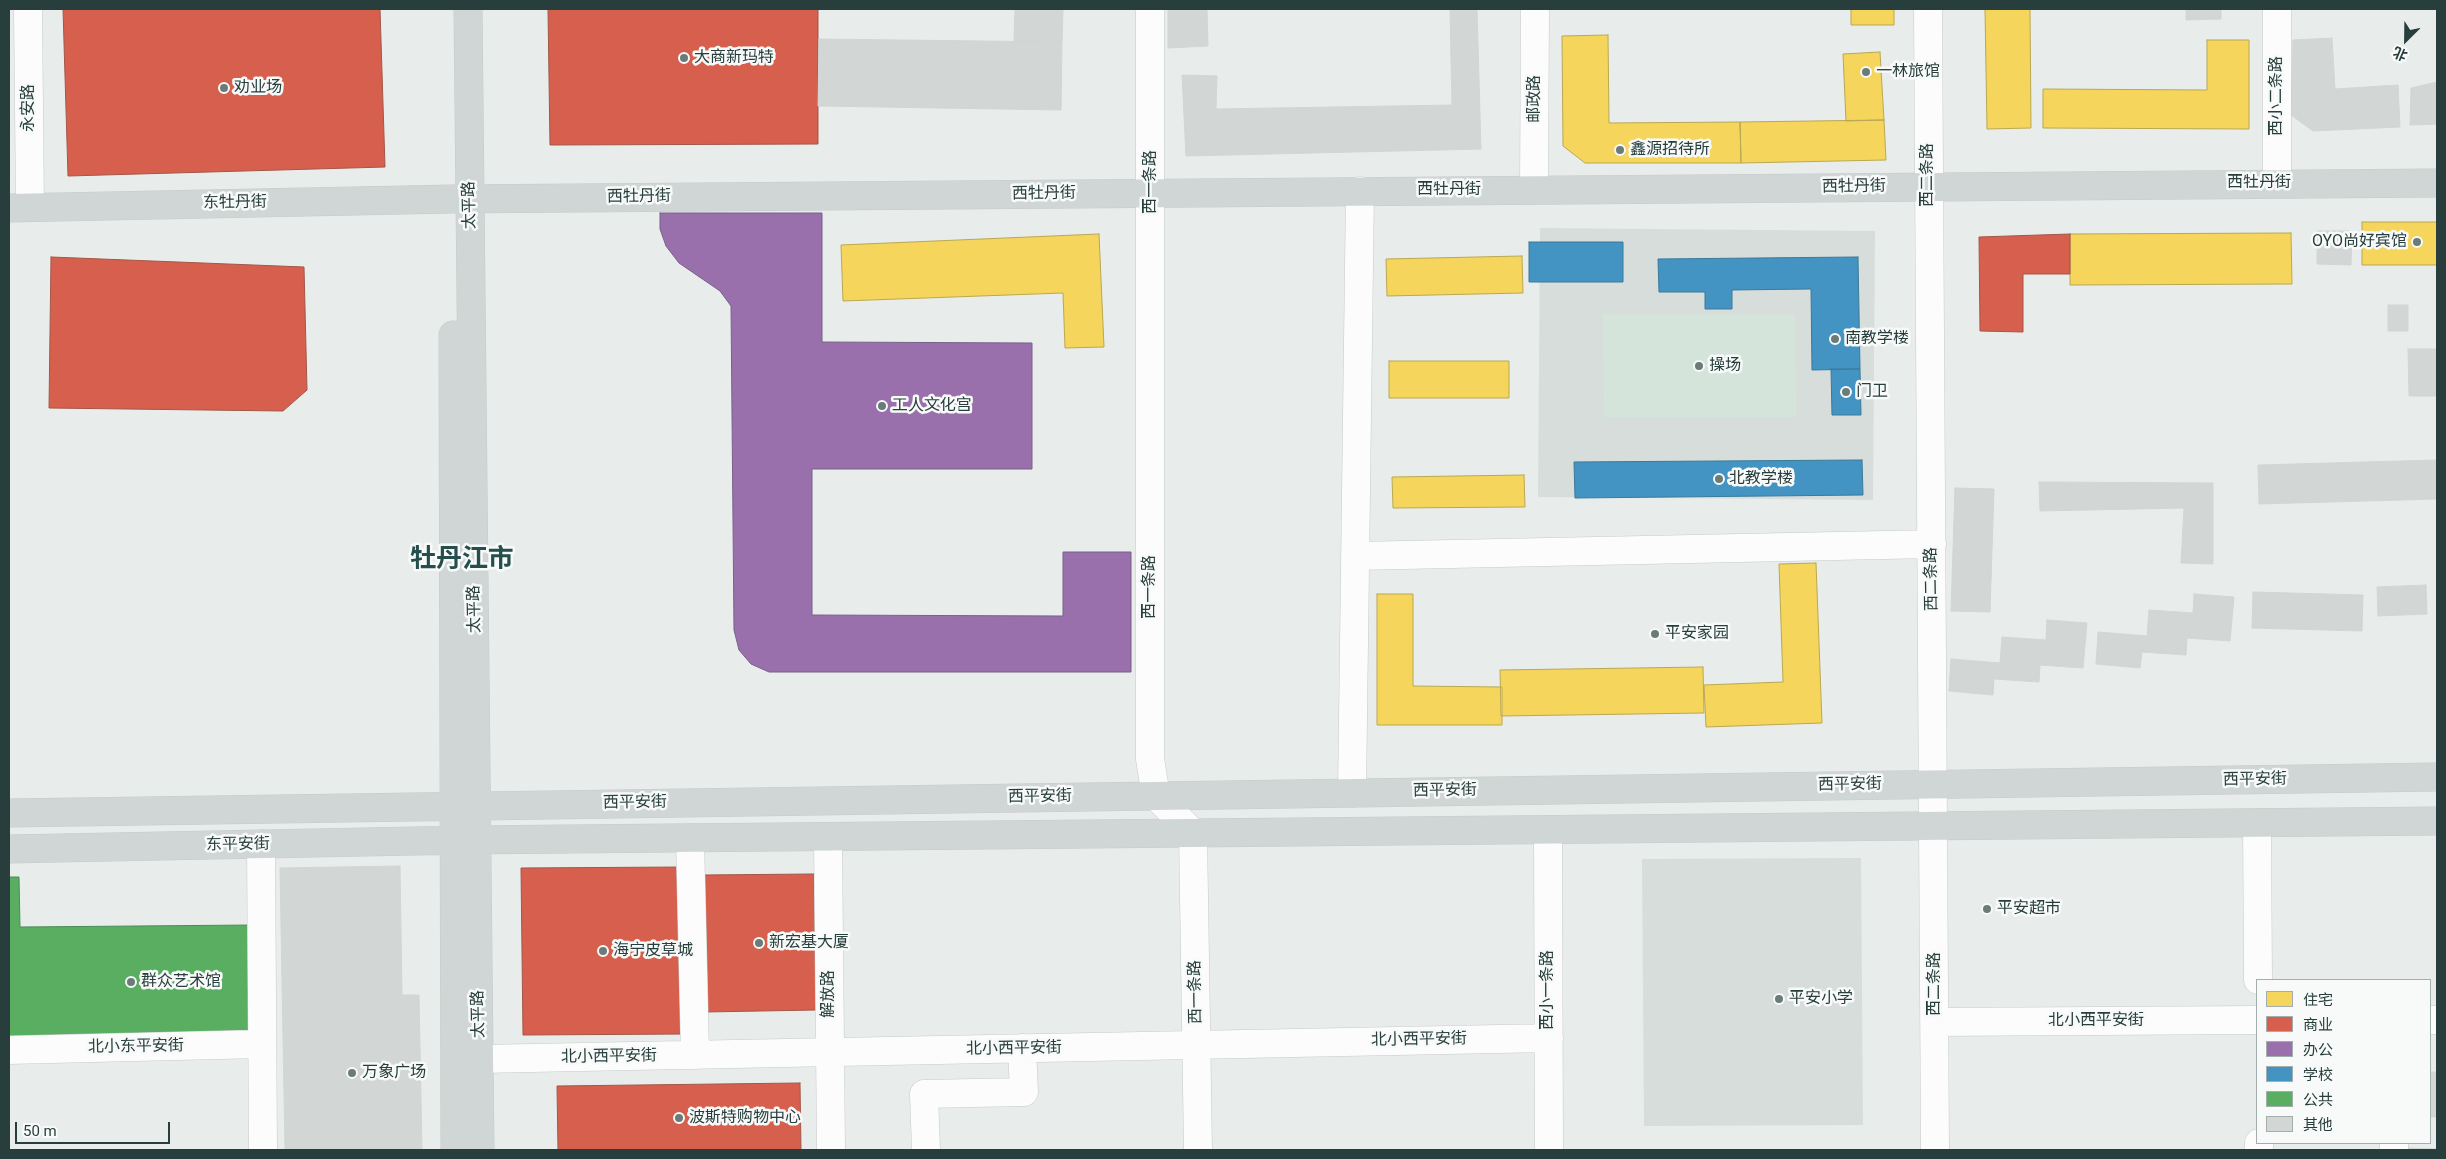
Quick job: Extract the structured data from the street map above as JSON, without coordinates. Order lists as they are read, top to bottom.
{
  "streets": {
    "main road": [
      "西牡丹街",
      "东牡丹街",
      "太平路",
      "西平安街",
      "东平安街"
    ],
    "street": [
      "西小二条路",
      "邮政路",
      "永安路",
      "西二条路",
      "西一条路",
      "西小一条路",
      "解放路",
      "北小西平安街",
      "北小东平安街"
    ]
  },
  "crossings": [
    ["西小二条路", "西牡丹街"],
    ["邮政路", "西牡丹街"],
    ["永安路", "东牡丹街"],
    ["西二条路", "西牡丹街"],
    ["西二条路", "西平安街"],
    ["西二条路", "北小西平安街"],
    ["西一条路", "西牡丹街"],
    ["西一条路", "西平安街"],
    ["西一条路", "北小西平安街"],
    ["西牡丹街", "东牡丹街"],
    ["西牡丹街", "太平路"],
    ["东牡丹街", "太平路"],
    ["太平路", "西平安街"],
    ["太平路", "东平安街"],
    ["太平路", "北小西平安街"],
    ["西小一条路", "北小西平安街"],
    ["解放路", "北小西平安街"]
  ],
  "districts": ["牡丹江市"],
  "places": [
    "大商新玛特",
    "一林旅馆",
    "劝业场",
    "鑫源招待所",
    "OYO尚好宾馆",
    "南教学楼",
    "操场",
    "门卫",
    "工人文化宫",
    "北教学楼",
    "平安家园",
    "平安超市",
    "新宏基大厦",
    "海宁皮草城",
    "群众艺术馆",
    "平安小学",
    "万象广场",
    "波斯特购物中心"
  ],
  "legend": [
    "住宅",
    "商业",
    "办公",
    "学校",
    "公共",
    "其他"
  ],
  "scale_bar": "50 m",
  "north": "bottom left"
}
